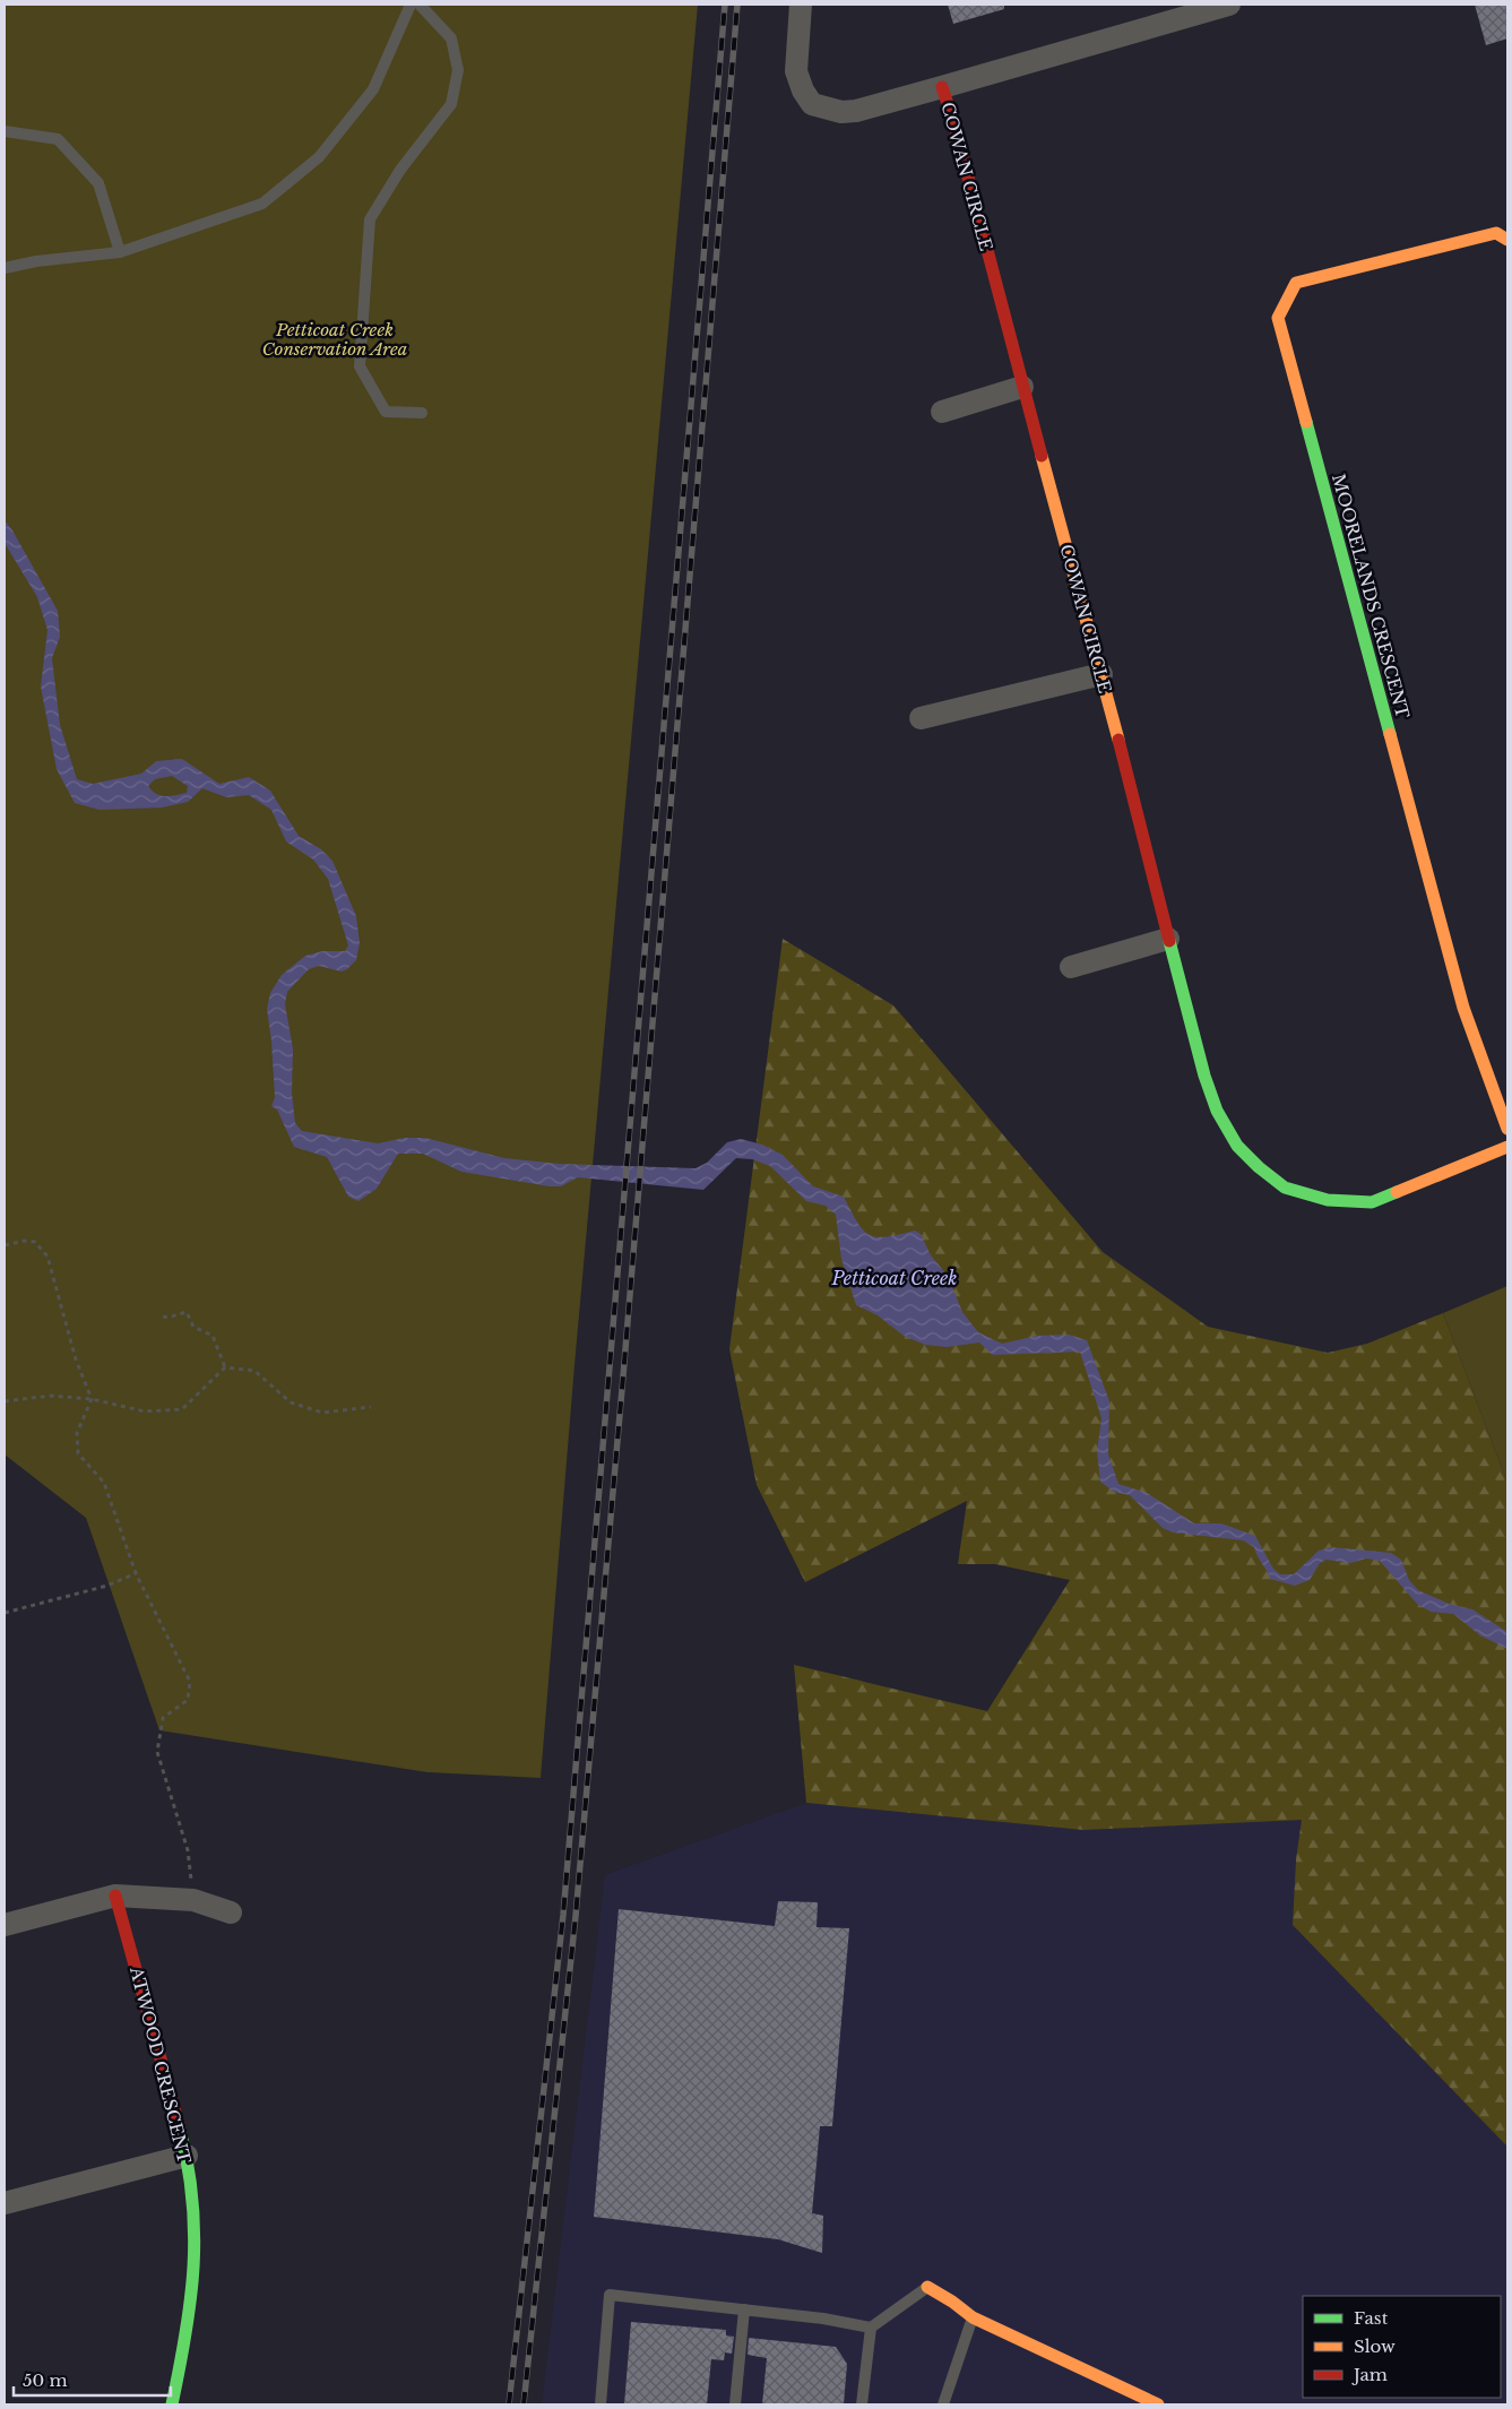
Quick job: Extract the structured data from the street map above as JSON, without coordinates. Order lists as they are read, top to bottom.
{
  "streets": {
    "street": ["COWAN CIRCLE", "MOORELANDS CRESCENT", "ATWOOD CRESCENT"]
  },
  "water": ["Petticoat Creek"],
  "parks": ["Petticoat Creek Conservation Area"],
  "legend": ["Fast", "Slow", "Jam"],
  "scale_bar": "50 m"
}
